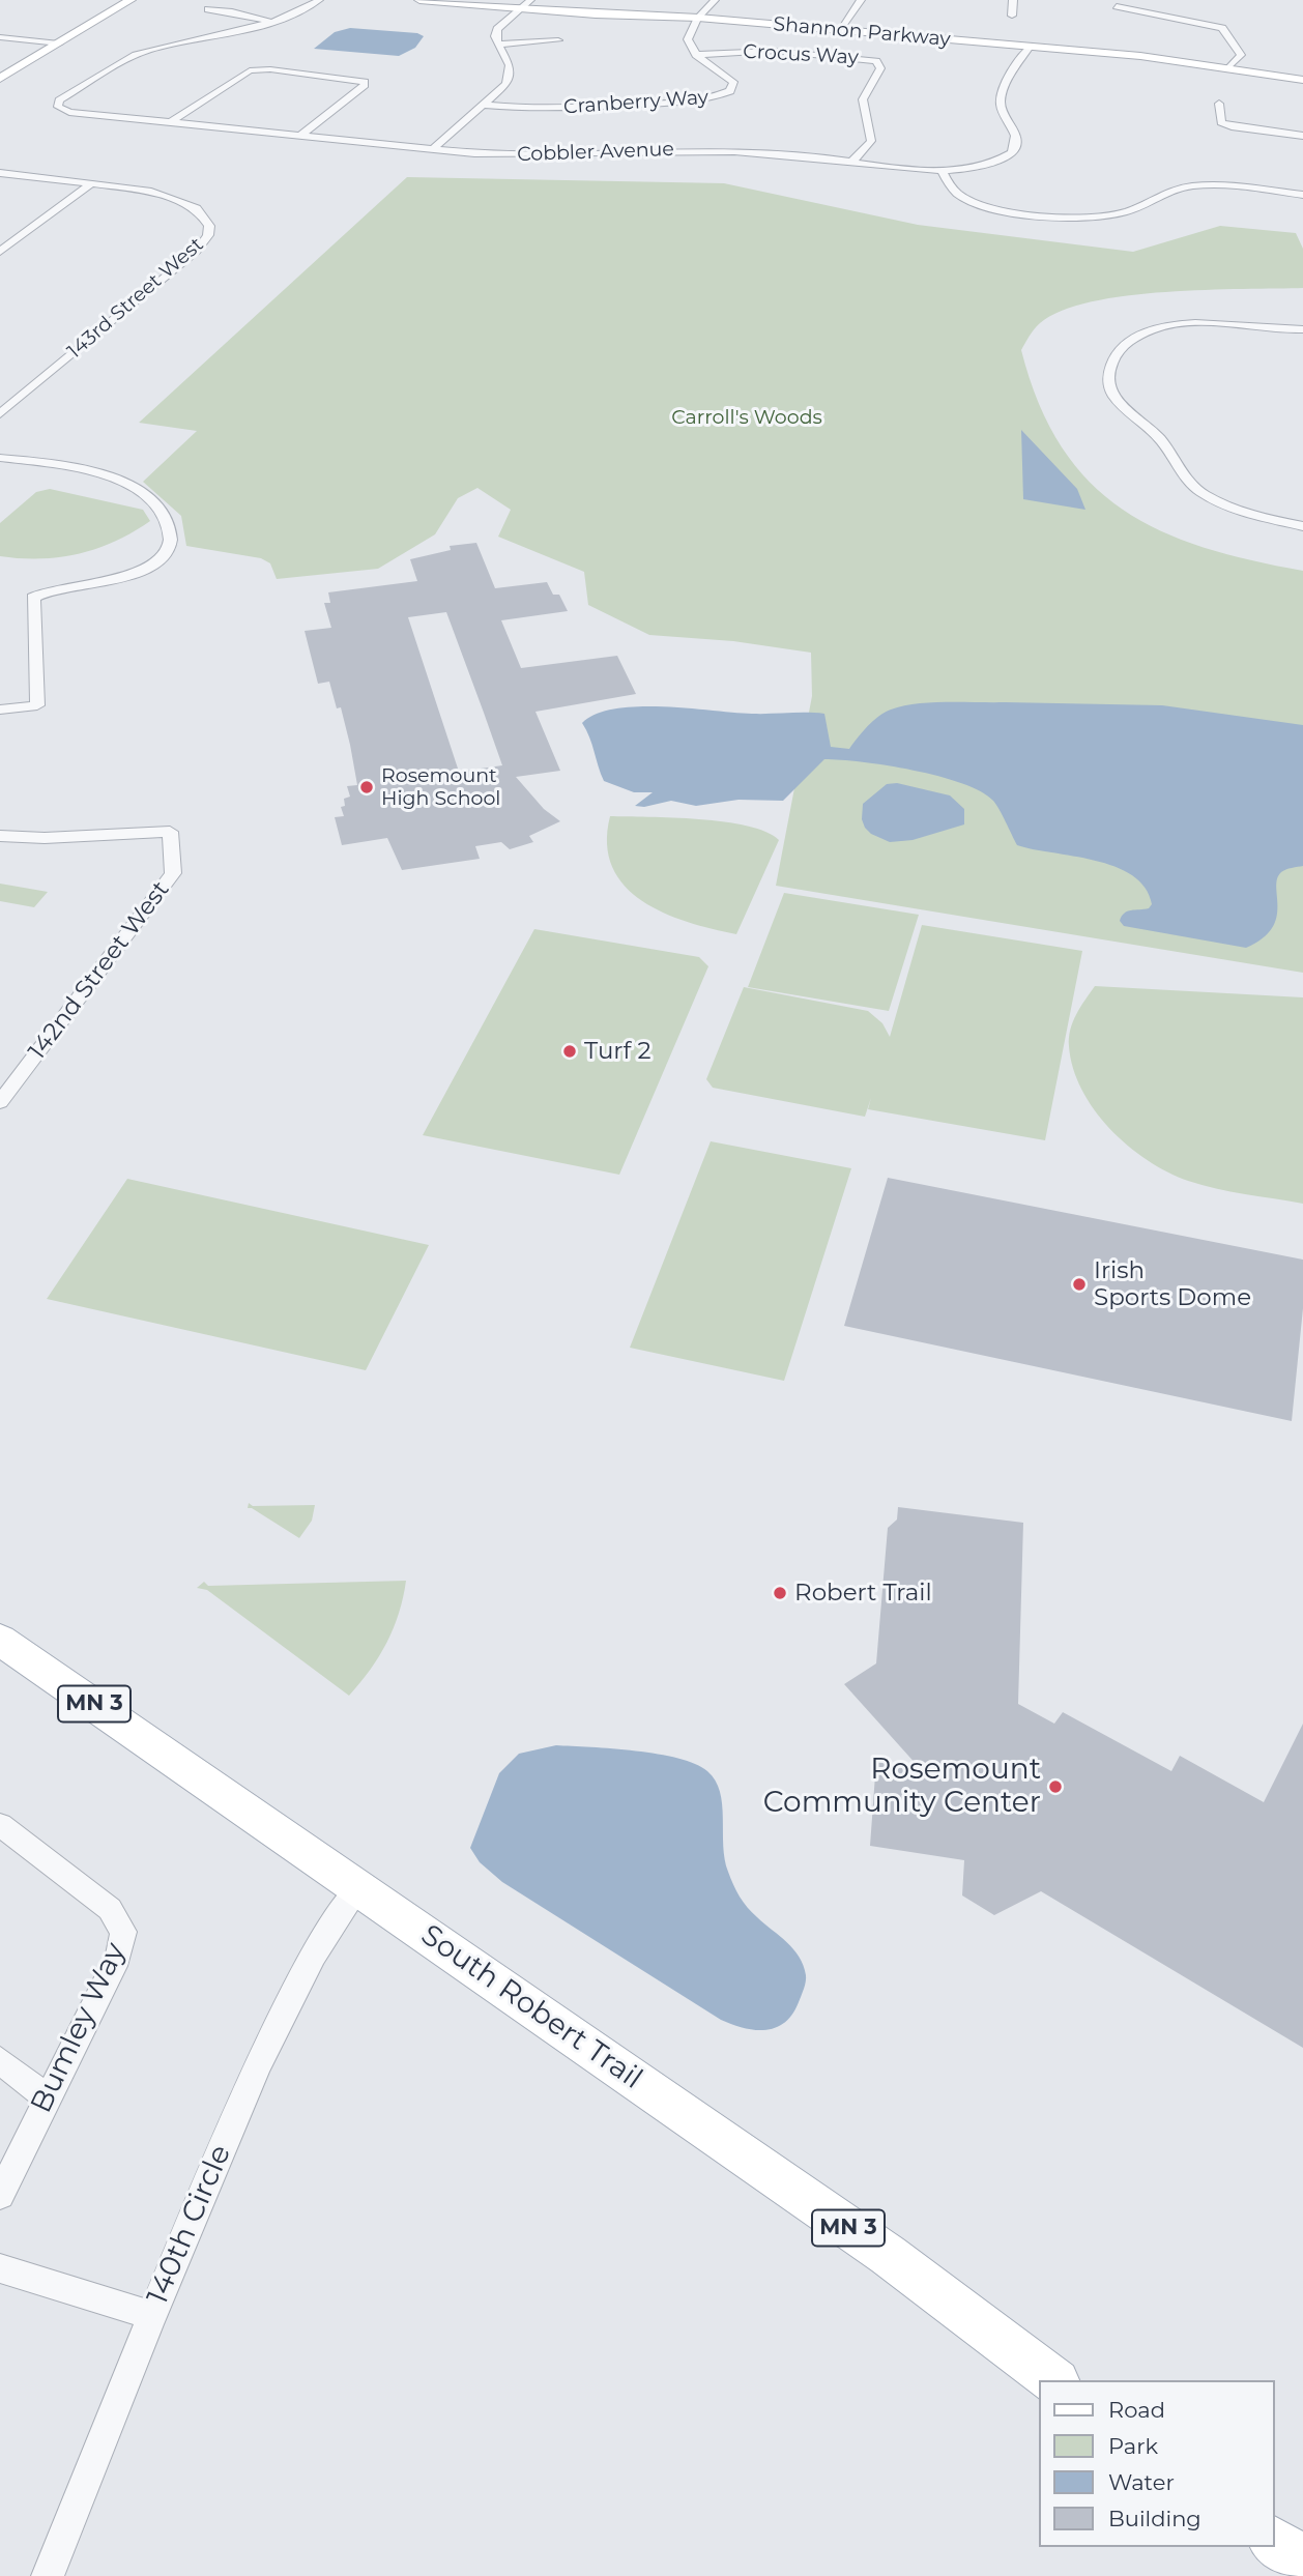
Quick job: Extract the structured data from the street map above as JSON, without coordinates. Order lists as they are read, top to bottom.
{
  "streets": {
    "main road": ["MN 3", "South Robert Trail"],
    "street": [
      "Shannon Parkway",
      "Crocus Way",
      "Cranberry Way",
      "Cobbler Avenue",
      "143rd Street West",
      "142nd Street West",
      "Bumley Way",
      "140th Circle"
    ]
  },
  "crossings": [
    ["Shannon Parkway", "Cobbler Avenue"],
    ["Crocus Way", "Cranberry Way"],
    ["Crocus Way", "Cobbler Avenue"],
    ["South Robert Trail", "140th Circle"]
  ],
  "parks": ["Carroll's Woods"],
  "places": [
    "Rosemount High School",
    "Turf 2",
    "Irish Sports Dome",
    "Robert Trail",
    "Rosemount Community Center"
  ],
  "legend": [
    "Road",
    "Park",
    "Water",
    "Building"
  ]
}
